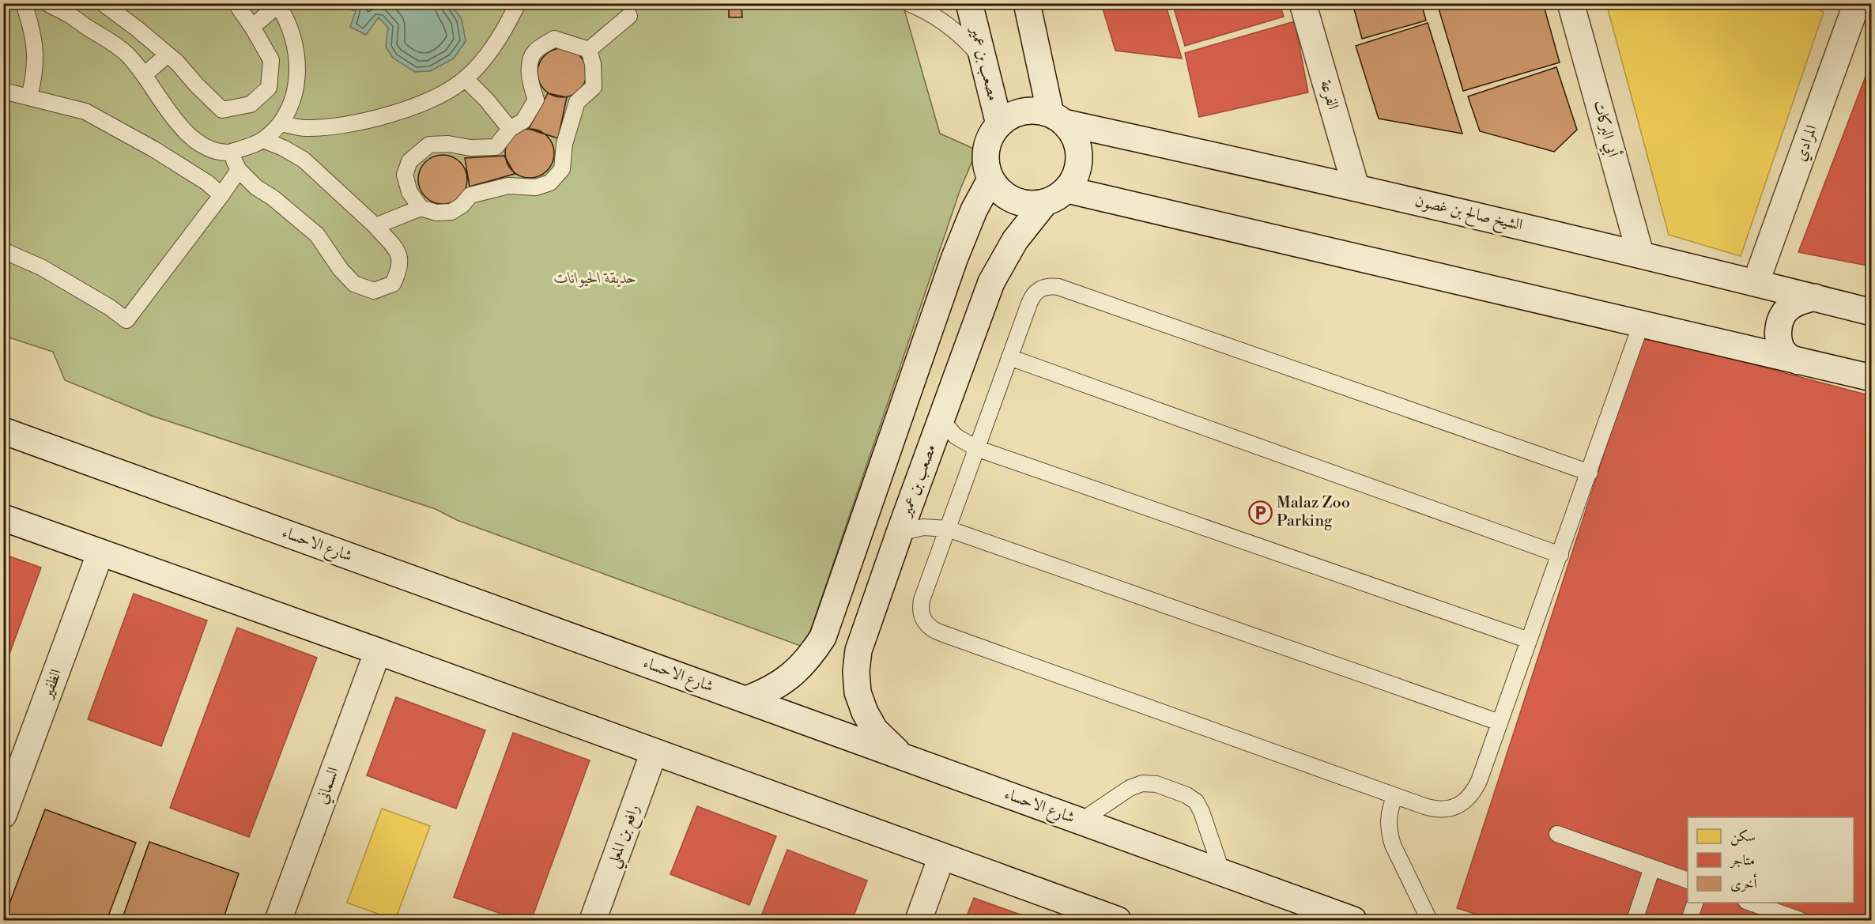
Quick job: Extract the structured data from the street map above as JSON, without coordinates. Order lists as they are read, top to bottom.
{
  "streets": {
    "street": [
      "مصعب بن عمير",
      "الفرعة",
      "أبي البركات",
      "المرادي",
      "الشيخ صالح بن غصون",
      "شارع الاحساء",
      "الظفير",
      "السماني",
      "رافع بن المعلي"
    ]
  },
  "crossings": [
    ["مصعب بن عمير", "الشيخ صالح بن غصون"],
    ["مصعب بن عمير", "شارع الاحساء"],
    ["الفرعة", "الشيخ صالح بن غصون"],
    ["أبي البركات", "الشيخ صالح بن غصون"],
    ["المرادي", "الشيخ صالح بن غصون"]
  ],
  "parks": ["حديقة الحيوانات"],
  "places": {
    "parking": ["Malaz Zoo Parking"]
  },
  "legend": ["سكن", "متاجر", "أخرى"]
}
